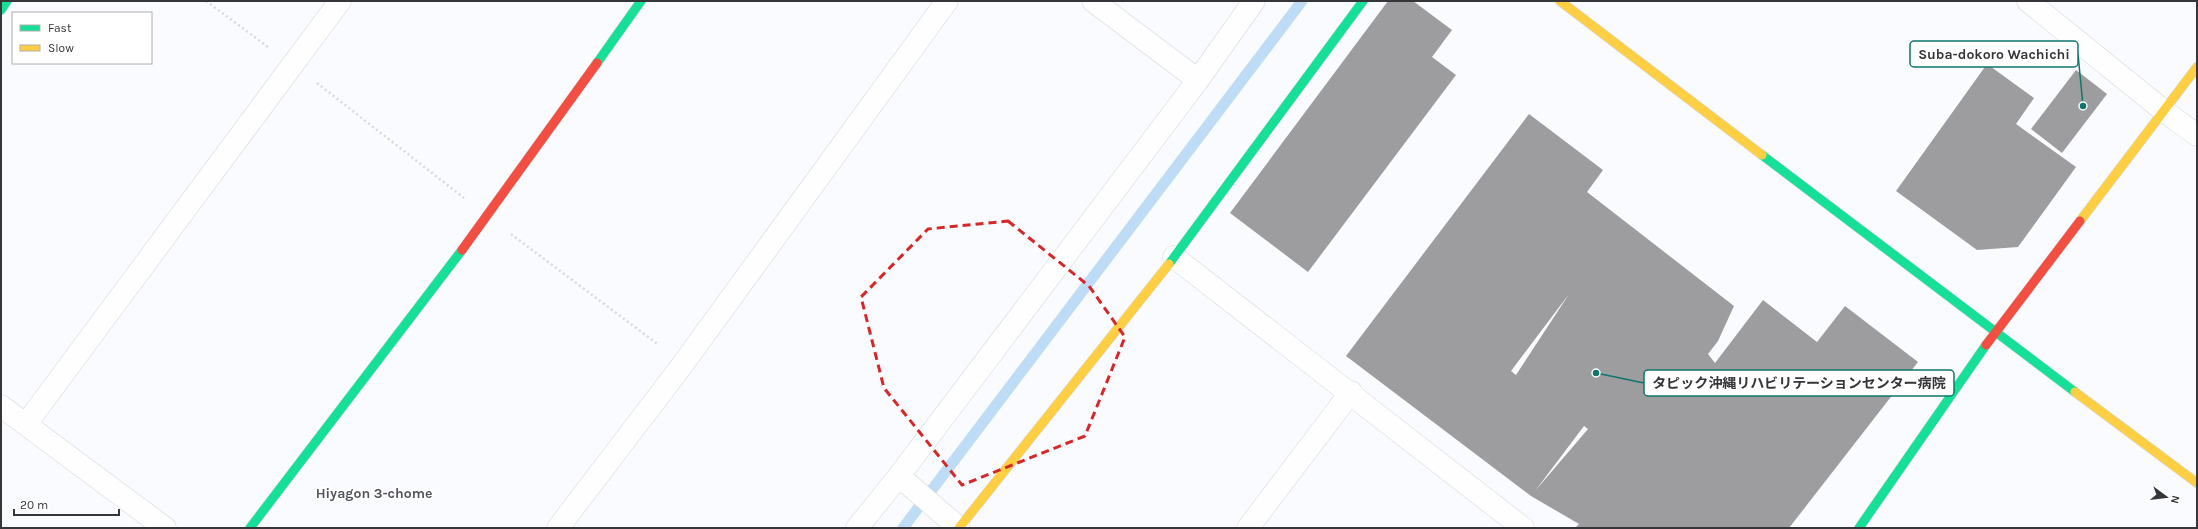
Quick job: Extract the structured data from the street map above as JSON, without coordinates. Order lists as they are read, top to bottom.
{
  "districts": ["Hiyagon 3-chome"],
  "places": ["Suba-dokoro Wachichi", "タピック沖縄リハビリテーションセンター病院"],
  "legend": ["Fast", "Slow"],
  "scale_bar": "20 m",
  "north": "right"
}
